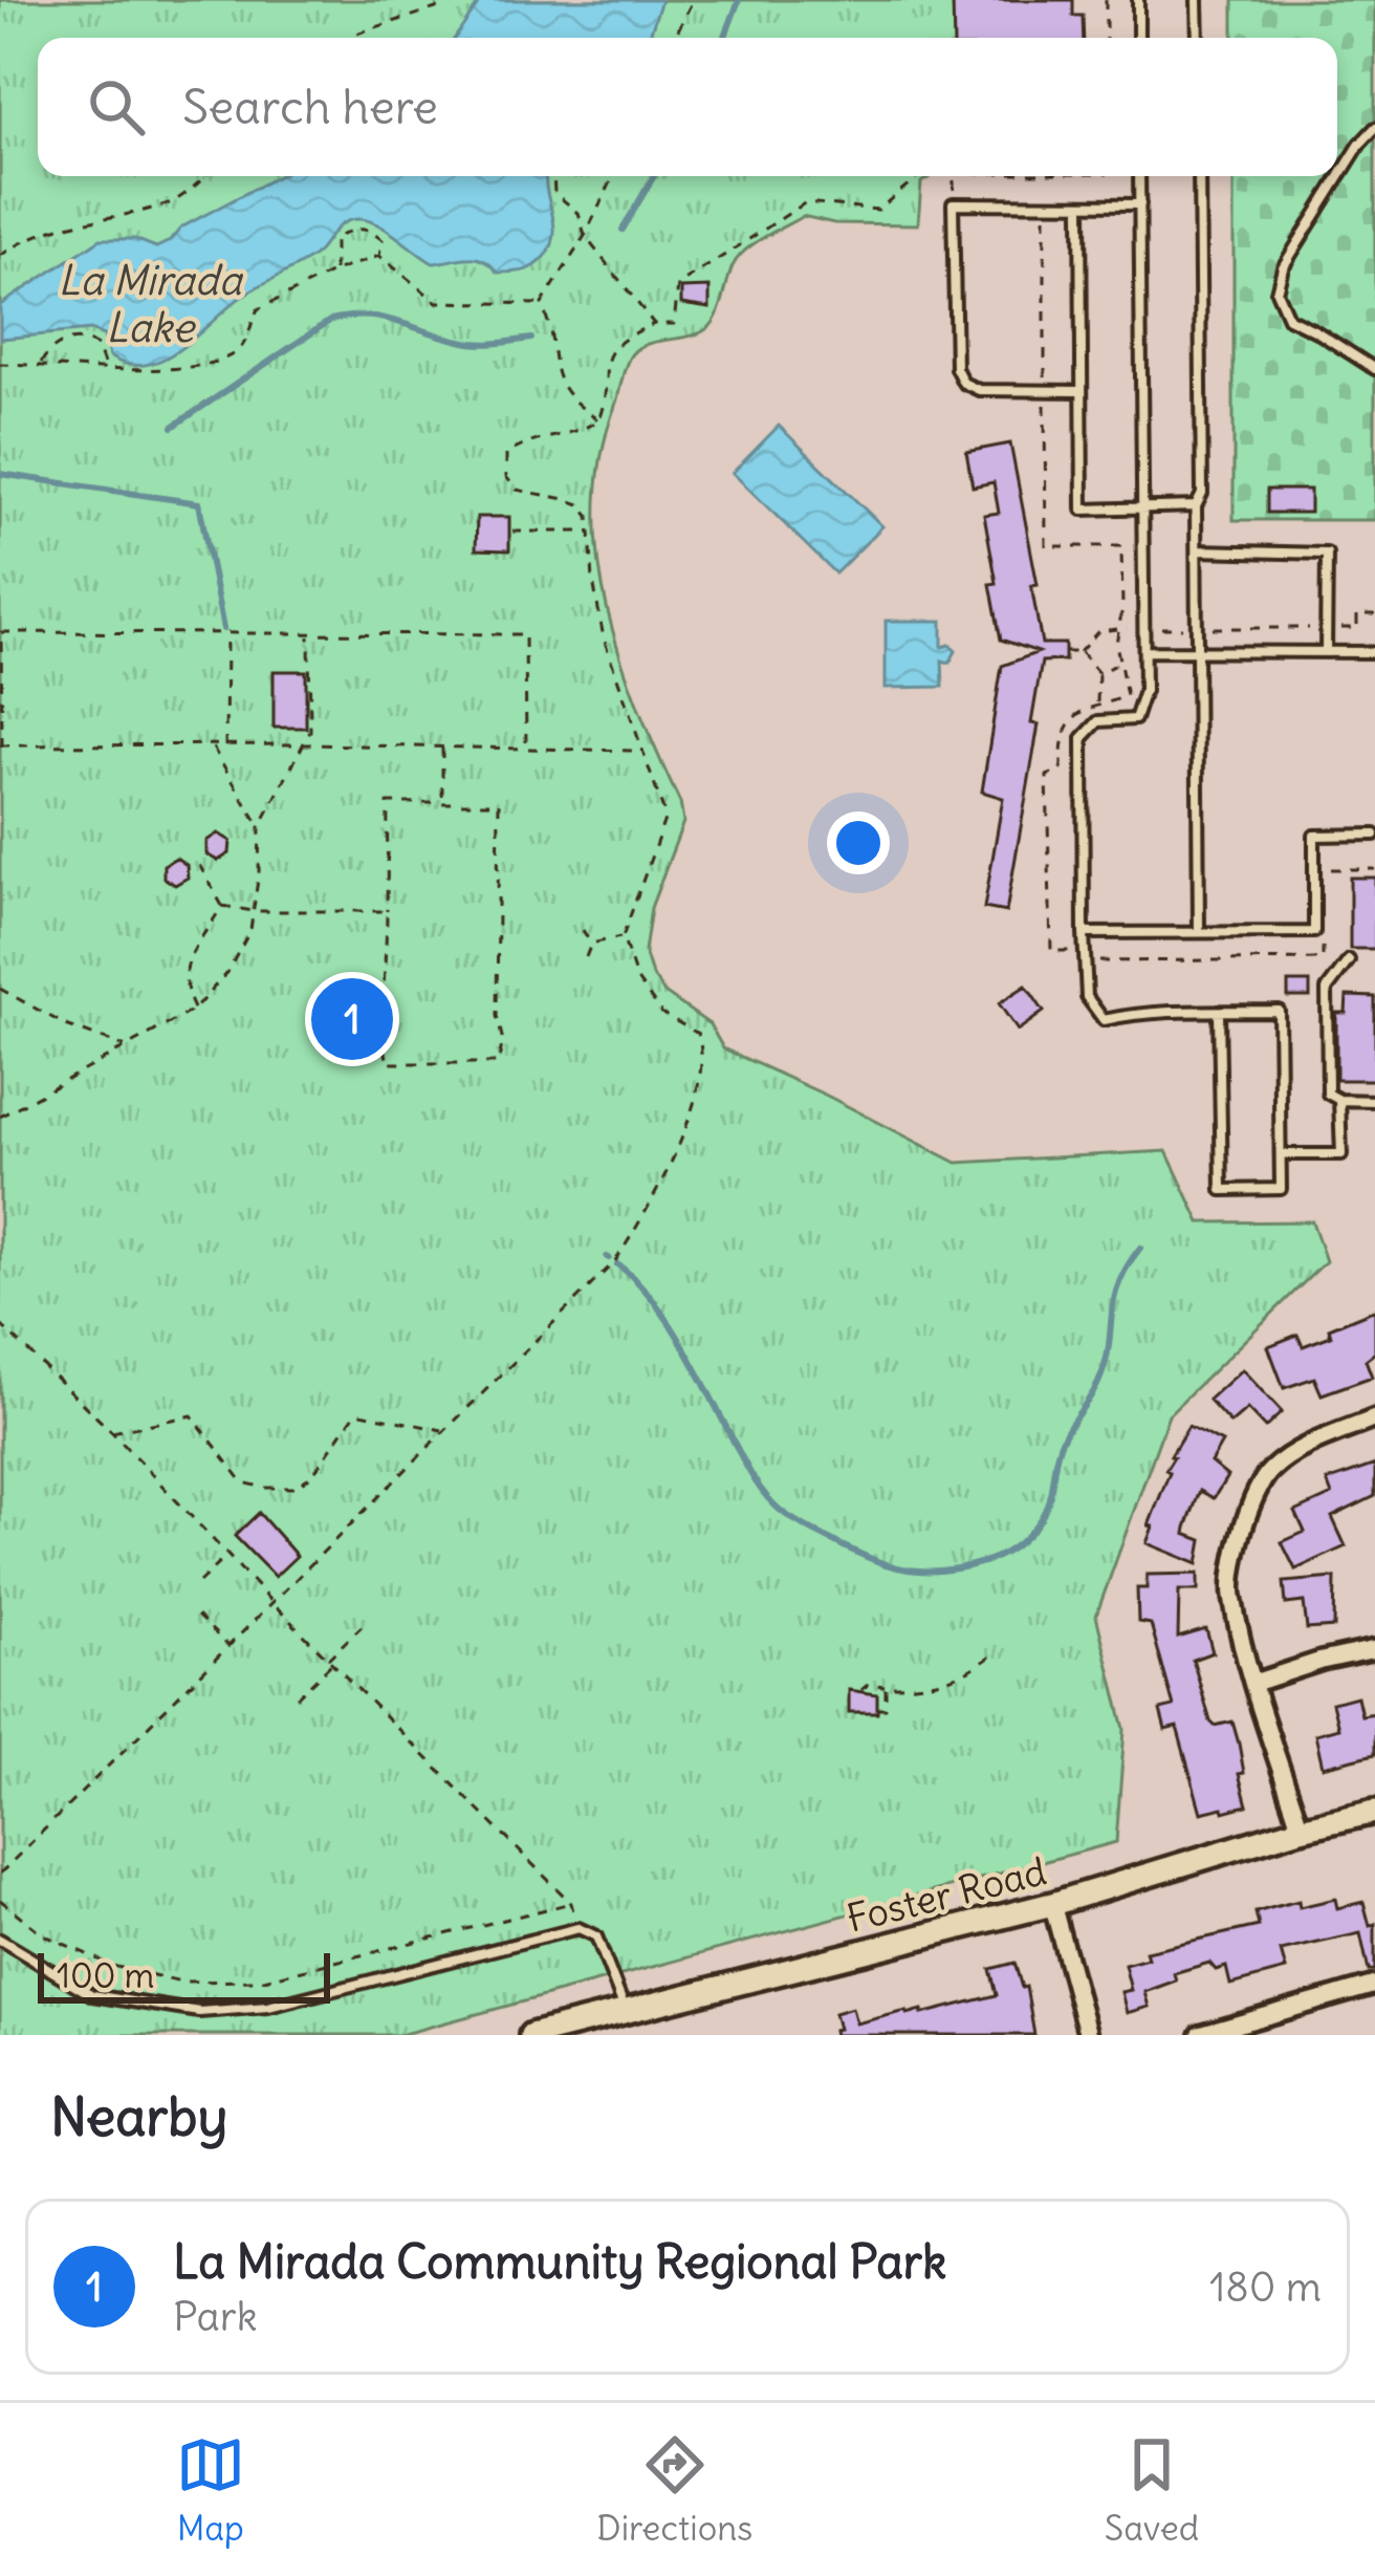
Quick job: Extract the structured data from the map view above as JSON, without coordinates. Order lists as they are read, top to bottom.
{
  "streets": {
    "street": ["Foster Road"]
  },
  "water": ["La Mirada Lake"],
  "scale_bar": "100 m",
  "page": {
    "search": "Search here",
    "pins": "1",
    "scale": "100 m",
    "heading": "Nearby",
    "list": [
      {
        "mark": "1",
        "name": "La Mirada Community Regional Park",
        "note": "Park",
        "value": "180 m"
      }
    ],
    "nav": ["Map", "Directions", "Saved"]
  }
}
